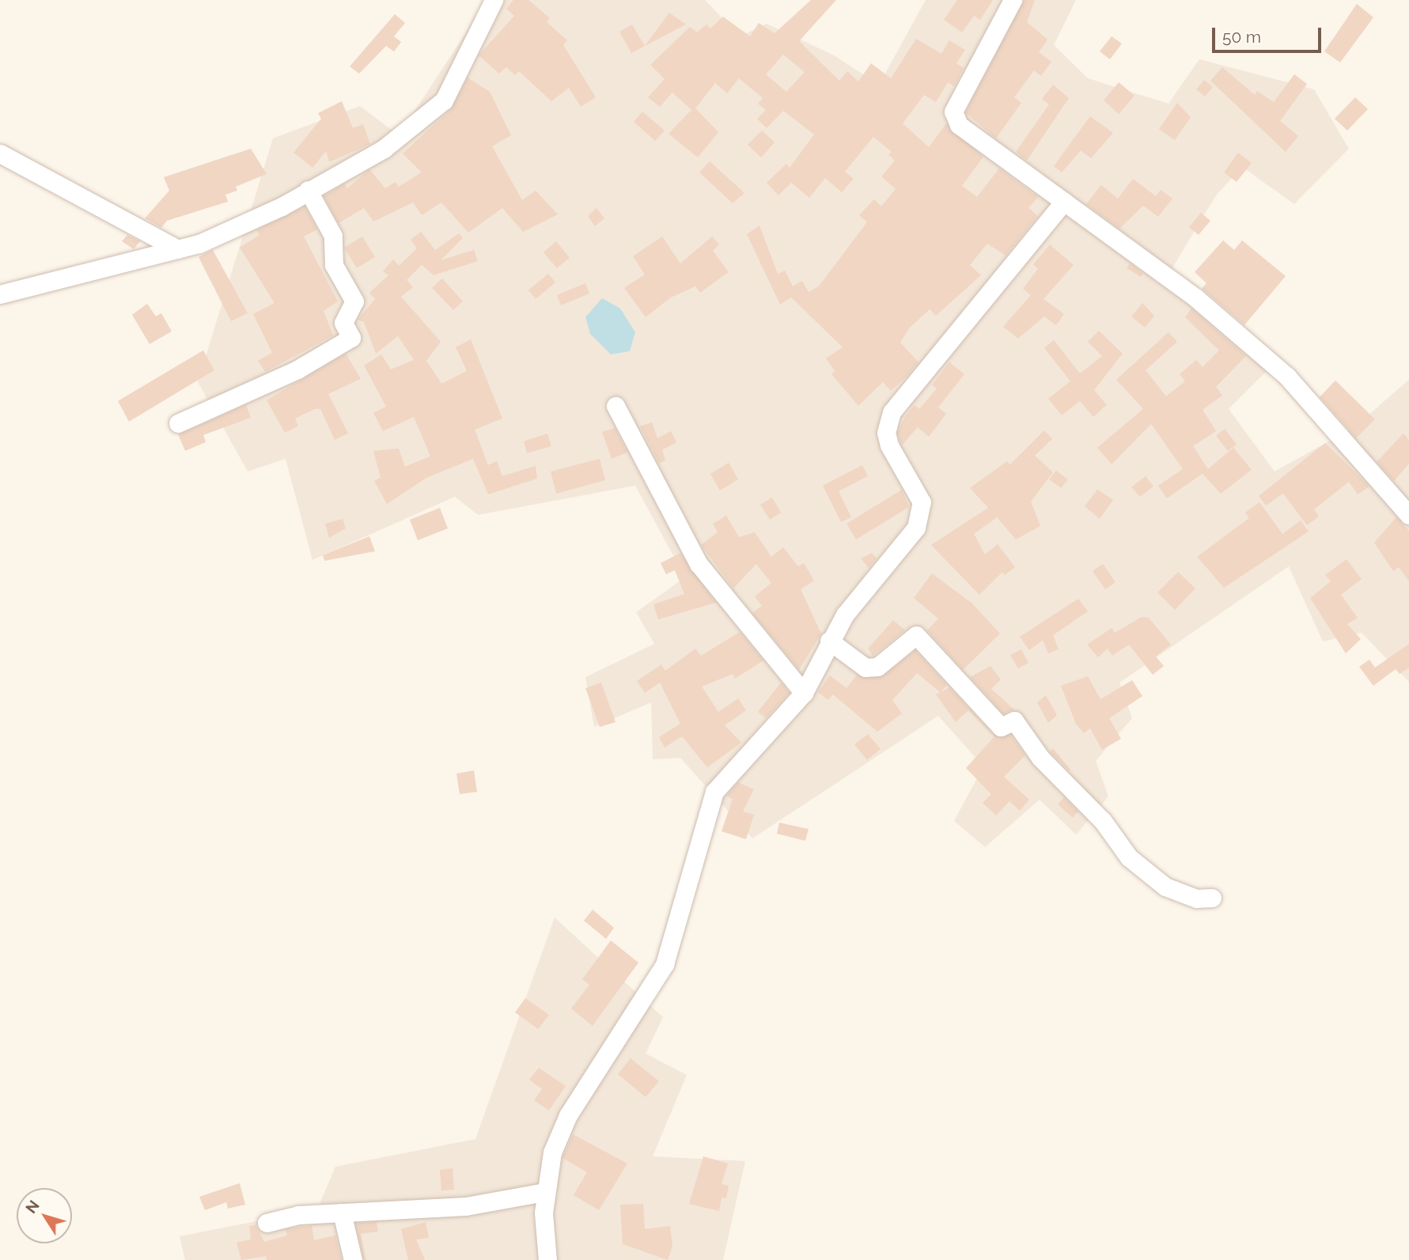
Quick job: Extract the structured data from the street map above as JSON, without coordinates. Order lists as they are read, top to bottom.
{
  "scale_bar": "50 m",
  "north": "top left"
}
